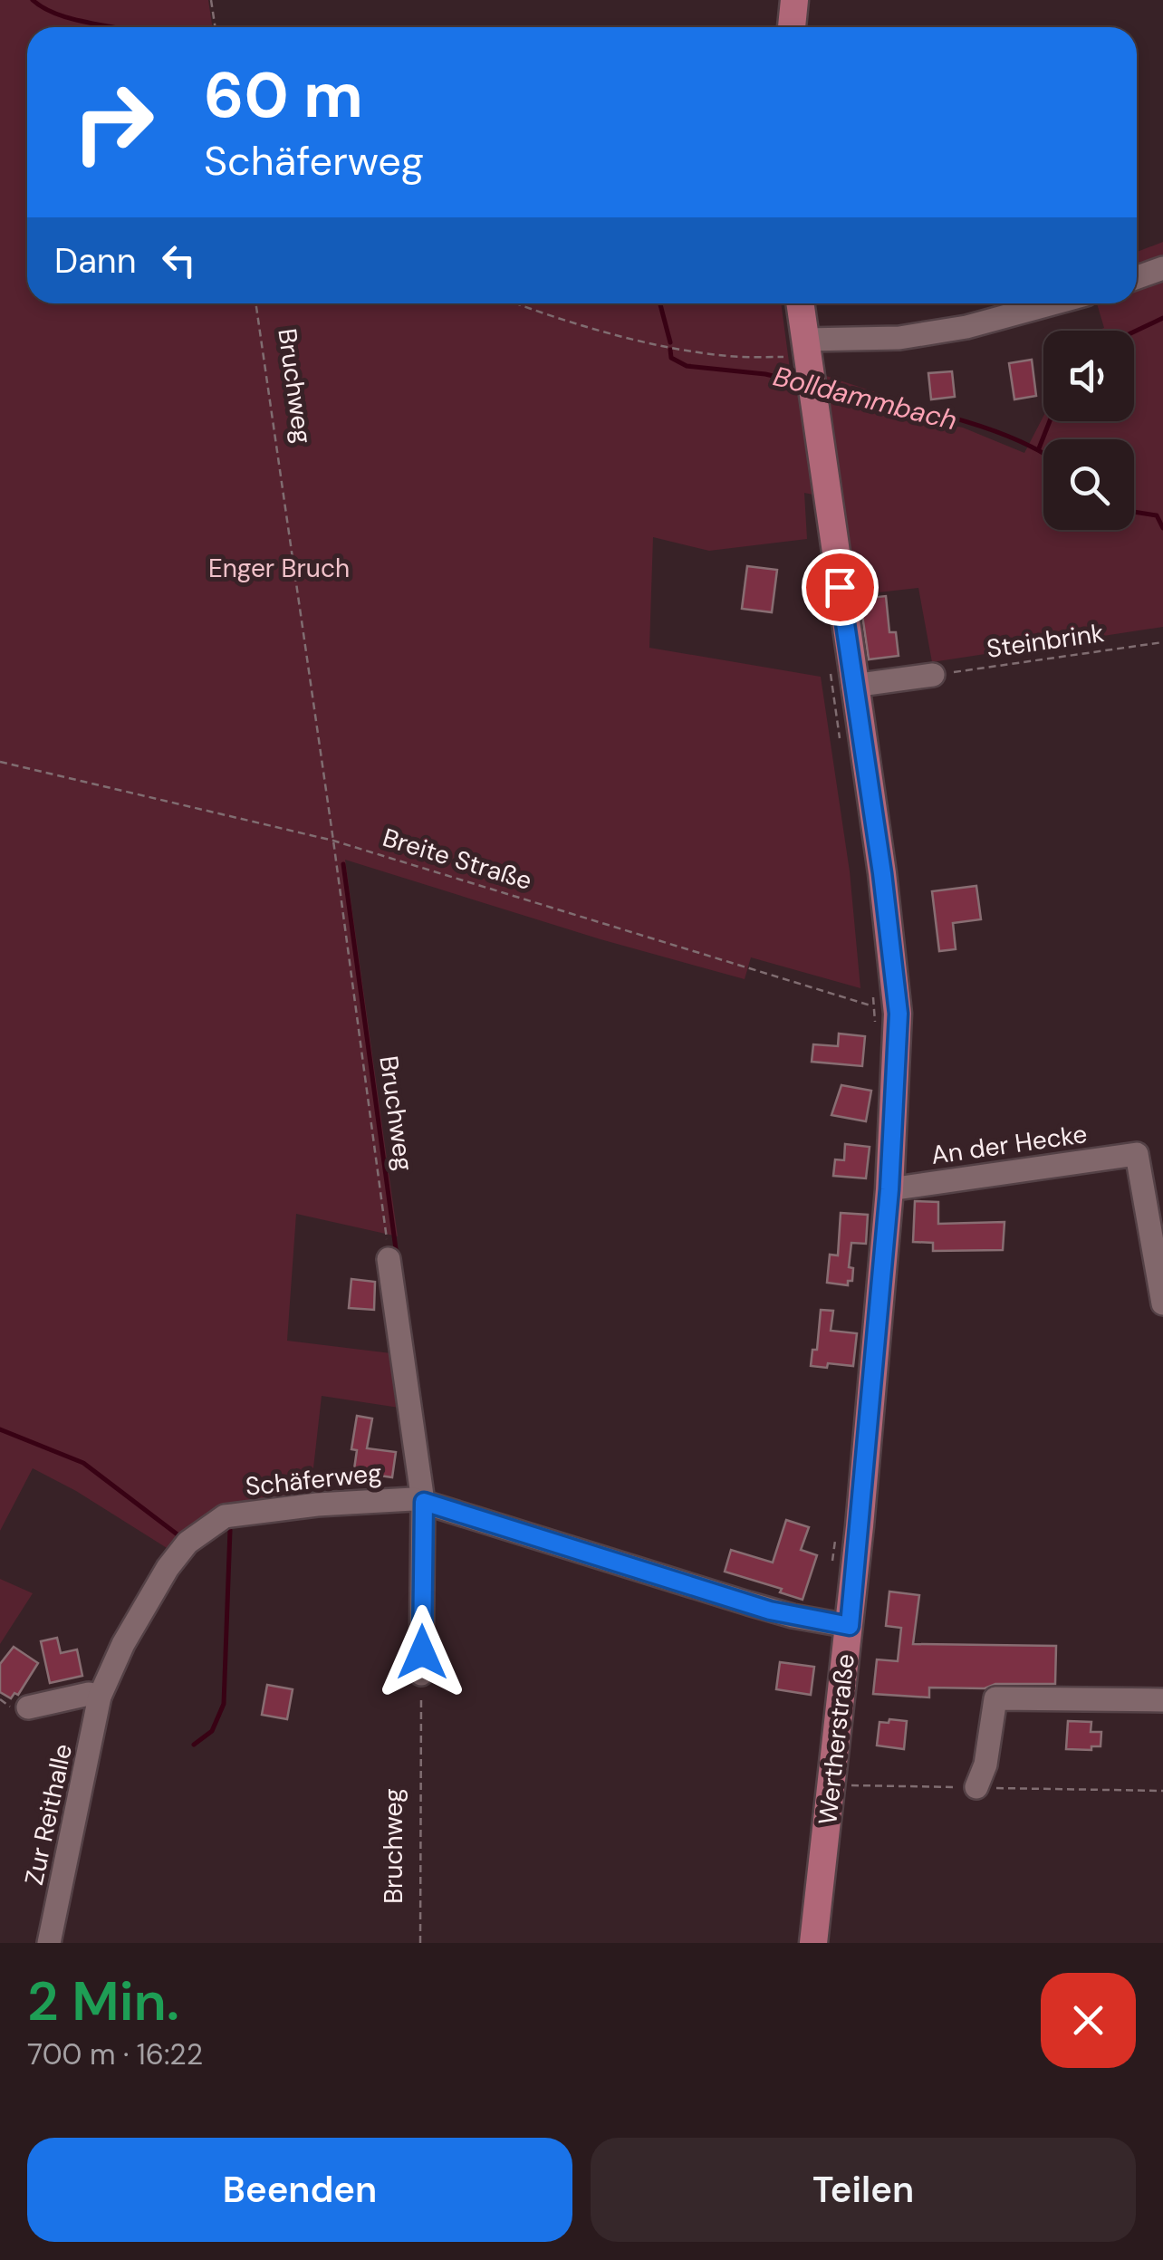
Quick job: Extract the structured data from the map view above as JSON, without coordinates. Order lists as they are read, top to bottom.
{
  "streets": {
    "main road": ["Wertherstraße"],
    "street": ["An der Hecke", "Schäferweg", "Zur Reithalle"],
    "path": ["Bruchweg", "Steinbrink", "Breite Straße"]
  },
  "crossings": [
    ["Bruchweg", "Breite Straße"],
    ["Breite Straße", "Wertherstraße"],
    ["An der Hecke", "Wertherstraße"],
    ["Schäferweg", "Wertherstraße"],
    ["Schäferweg", "Zur Reithalle"]
  ],
  "water": ["Bolldammbach"],
  "parks": ["Enger Bruch"],
  "page": {
    "turn": ["60 m", "Schäferweg"],
    "then": "Dann",
    "heading": ["2 Min.", "700 m · 16:22"],
    "buttons": ["Beenden", "Teilen"]
  }
}
